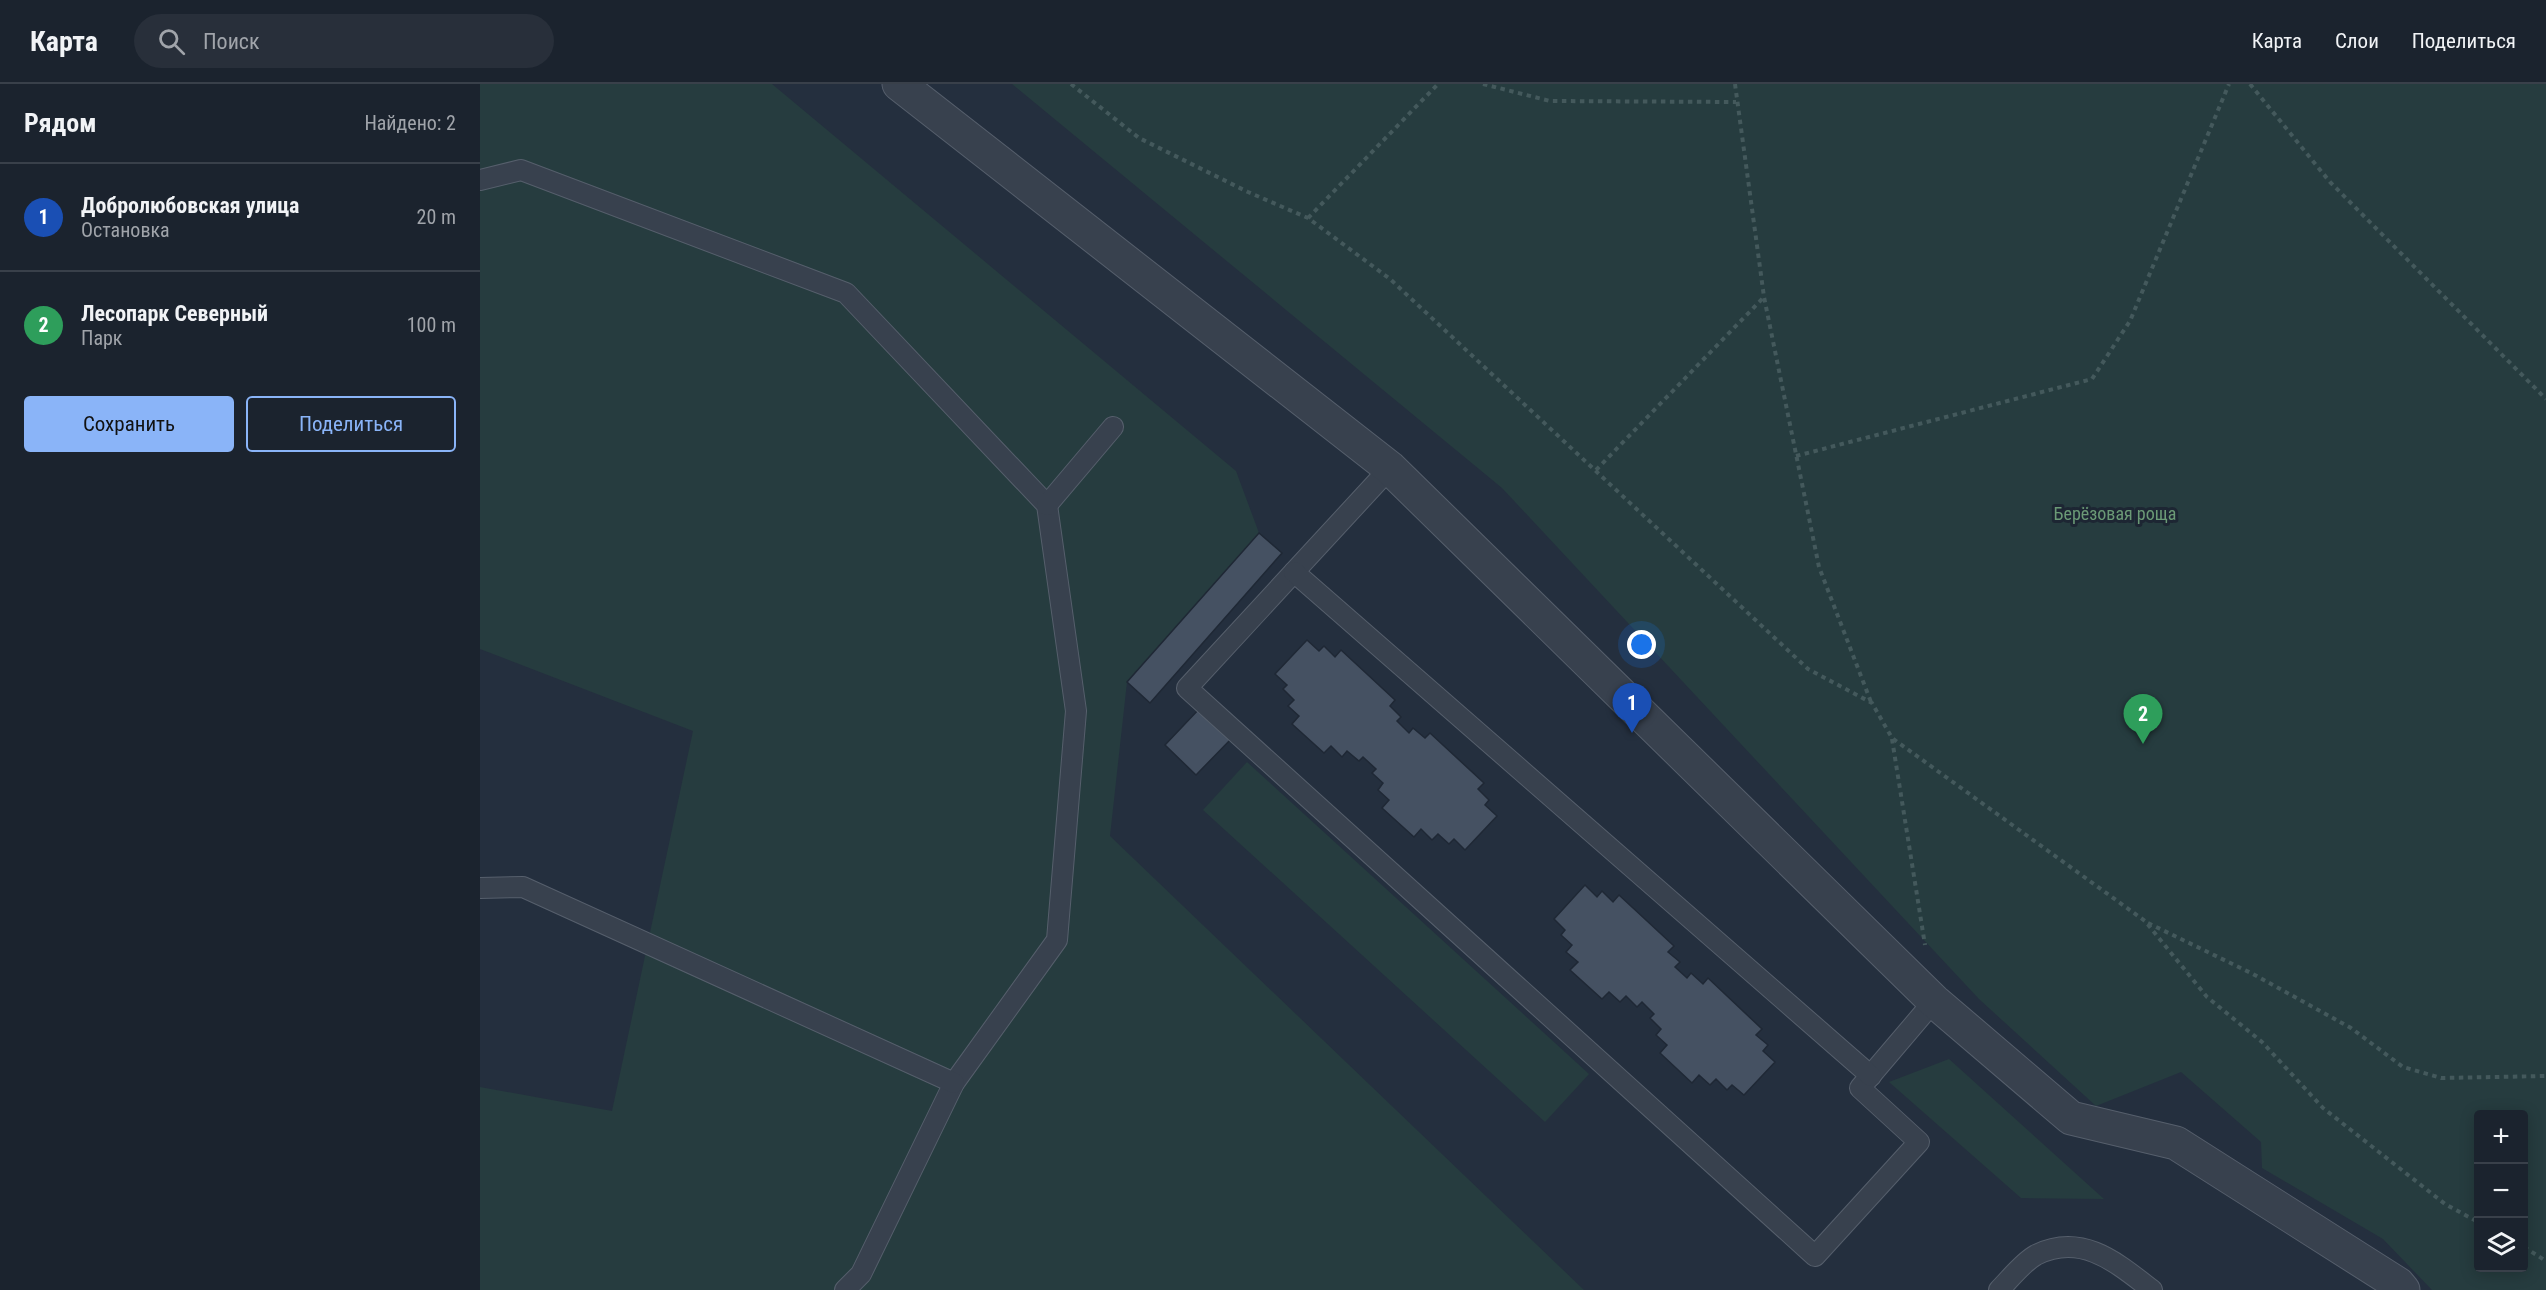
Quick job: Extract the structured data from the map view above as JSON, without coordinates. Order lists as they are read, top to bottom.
{
  "parks": ["Берёзовая роща"],
  "page": {
    "header": "Карта",
    "search": "Поиск",
    "nav": ["Карта", "Слои", "Поделиться"],
    "heading": ["Рядом", "Найдено: 2"],
    "list": [
      {
        "mark": "1",
        "name": "Добролюбовская улица",
        "note": "Остановка",
        "value": "20 m"
      },
      {
        "mark": "2",
        "name": "Лесопарк Северный",
        "note": "Парк",
        "value": "100 m"
      }
    ],
    "buttons": ["Сохранить", "Поделиться"],
    "pins": ["1", "2"],
    "map_buttons": ["+", "−"]
  }
}
